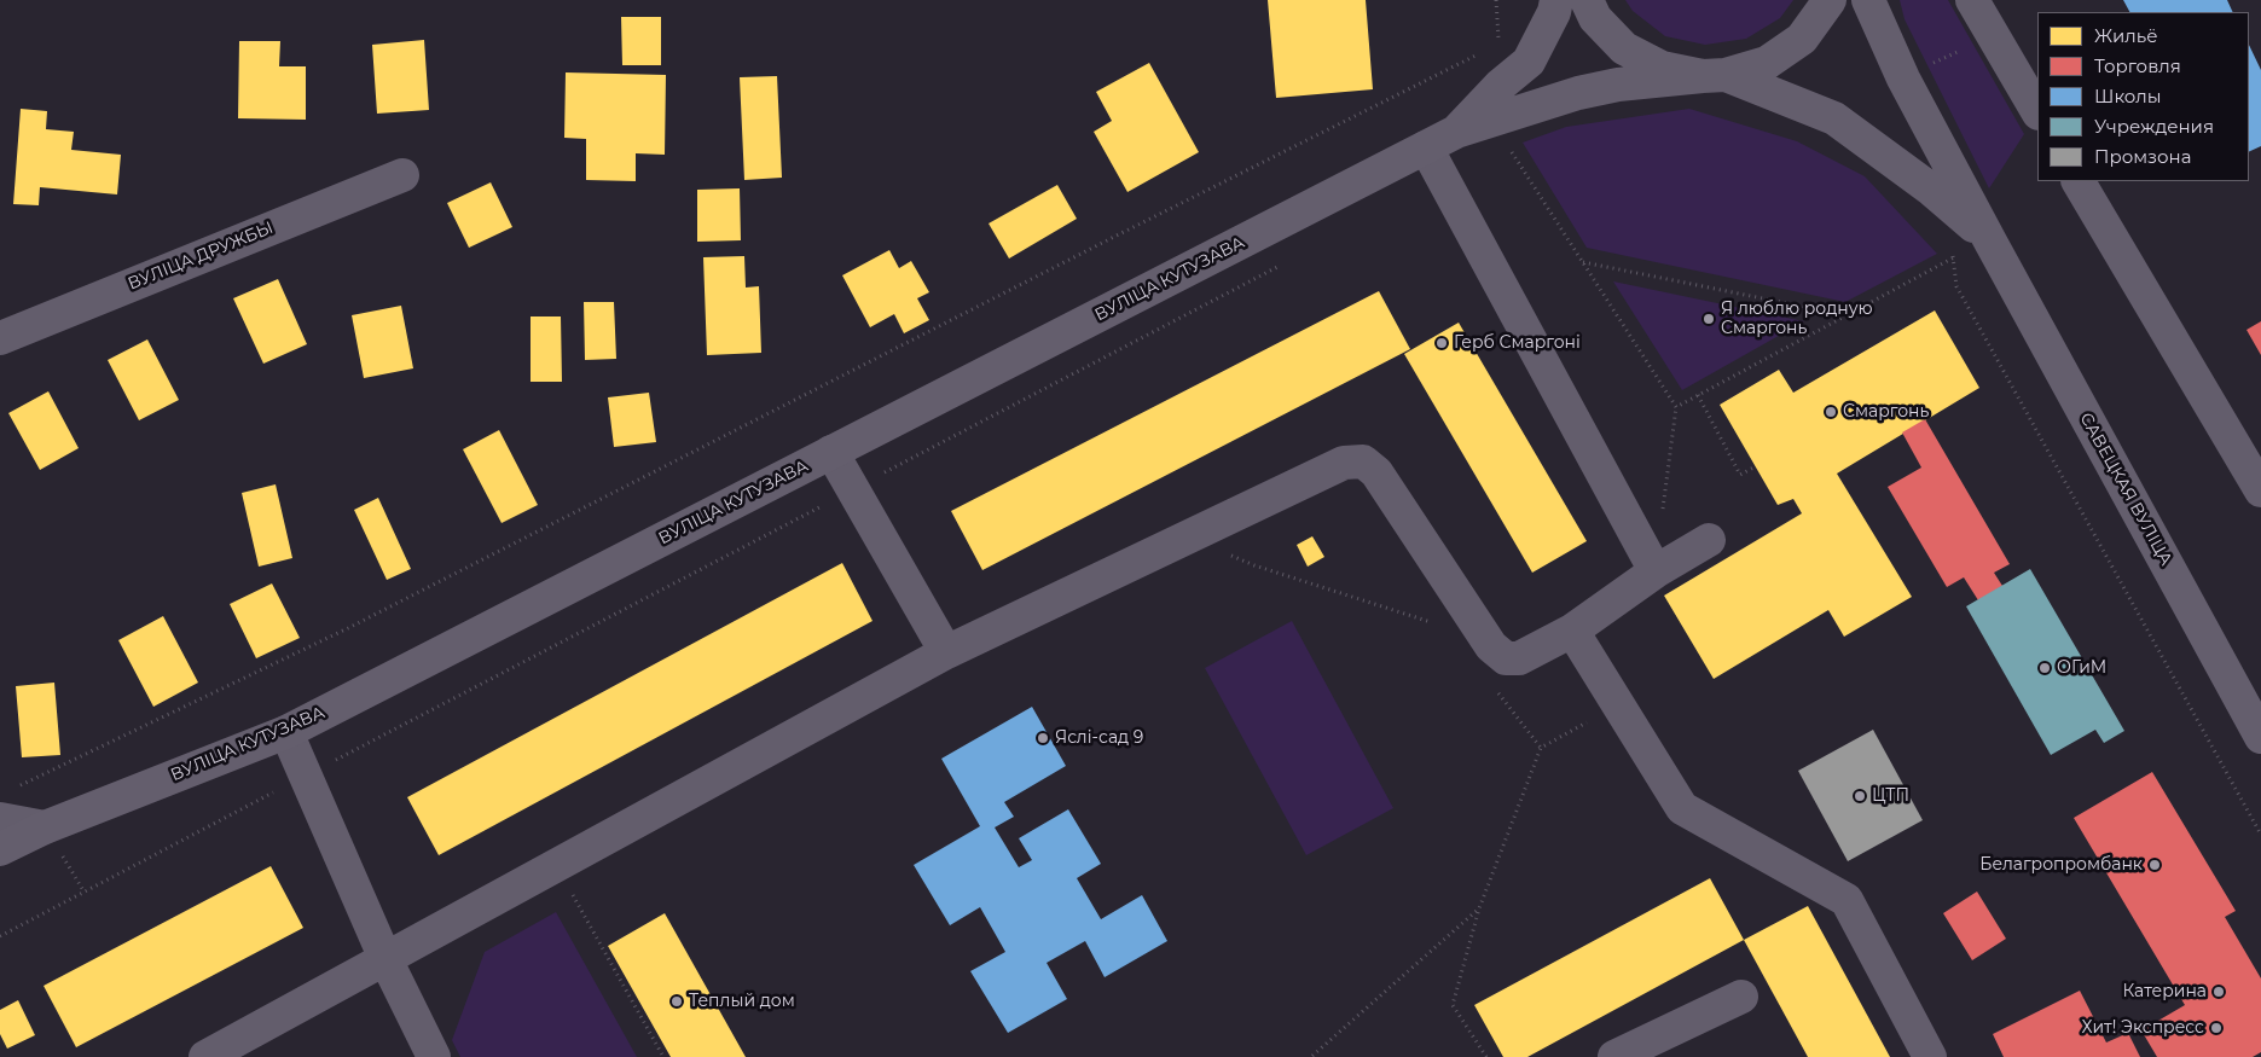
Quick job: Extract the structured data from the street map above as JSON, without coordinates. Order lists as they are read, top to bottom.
{
  "streets": {
    "main road": ["ВУЛІЦА КУТУЗАВА", "САВЕЦКАЯ ВУЛІЦА"],
    "street": ["ВУЛІЦА ДРУЖБЫ"]
  },
  "crossings": [
    ["ВУЛІЦА КУТУЗАВА", "САВЕЦКАЯ ВУЛІЦА"]
  ],
  "places": [
    "Я люблю родную Смаргонь",
    "Герб Смаргоні",
    "Смаргонь",
    "ОГиМ",
    "Яслі-сад 9",
    "ЦТП",
    "Белагропромбанк",
    "Катерина",
    "Теплый дом",
    "Хит! Экспресс"
  ],
  "legend": [
    "Жильё",
    "Торговля",
    "Школы",
    "Учреждения",
    "Промзона"
  ]
}
